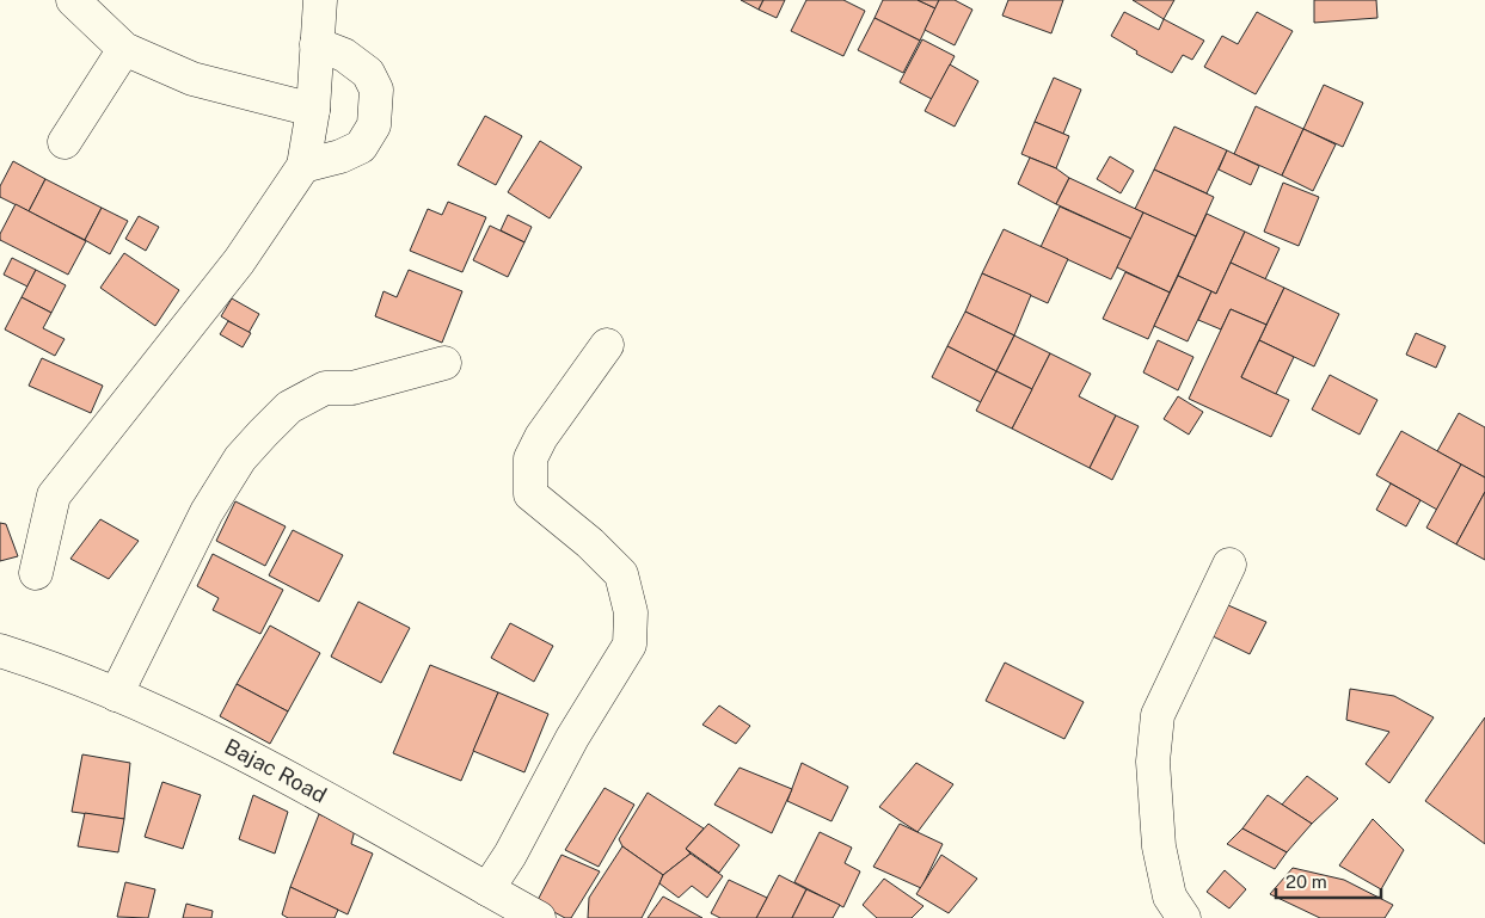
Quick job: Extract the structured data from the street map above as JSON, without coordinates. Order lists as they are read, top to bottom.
{
  "streets": {
    "street": ["Bajac Road"]
  },
  "scale_bar": "20 m"
}
